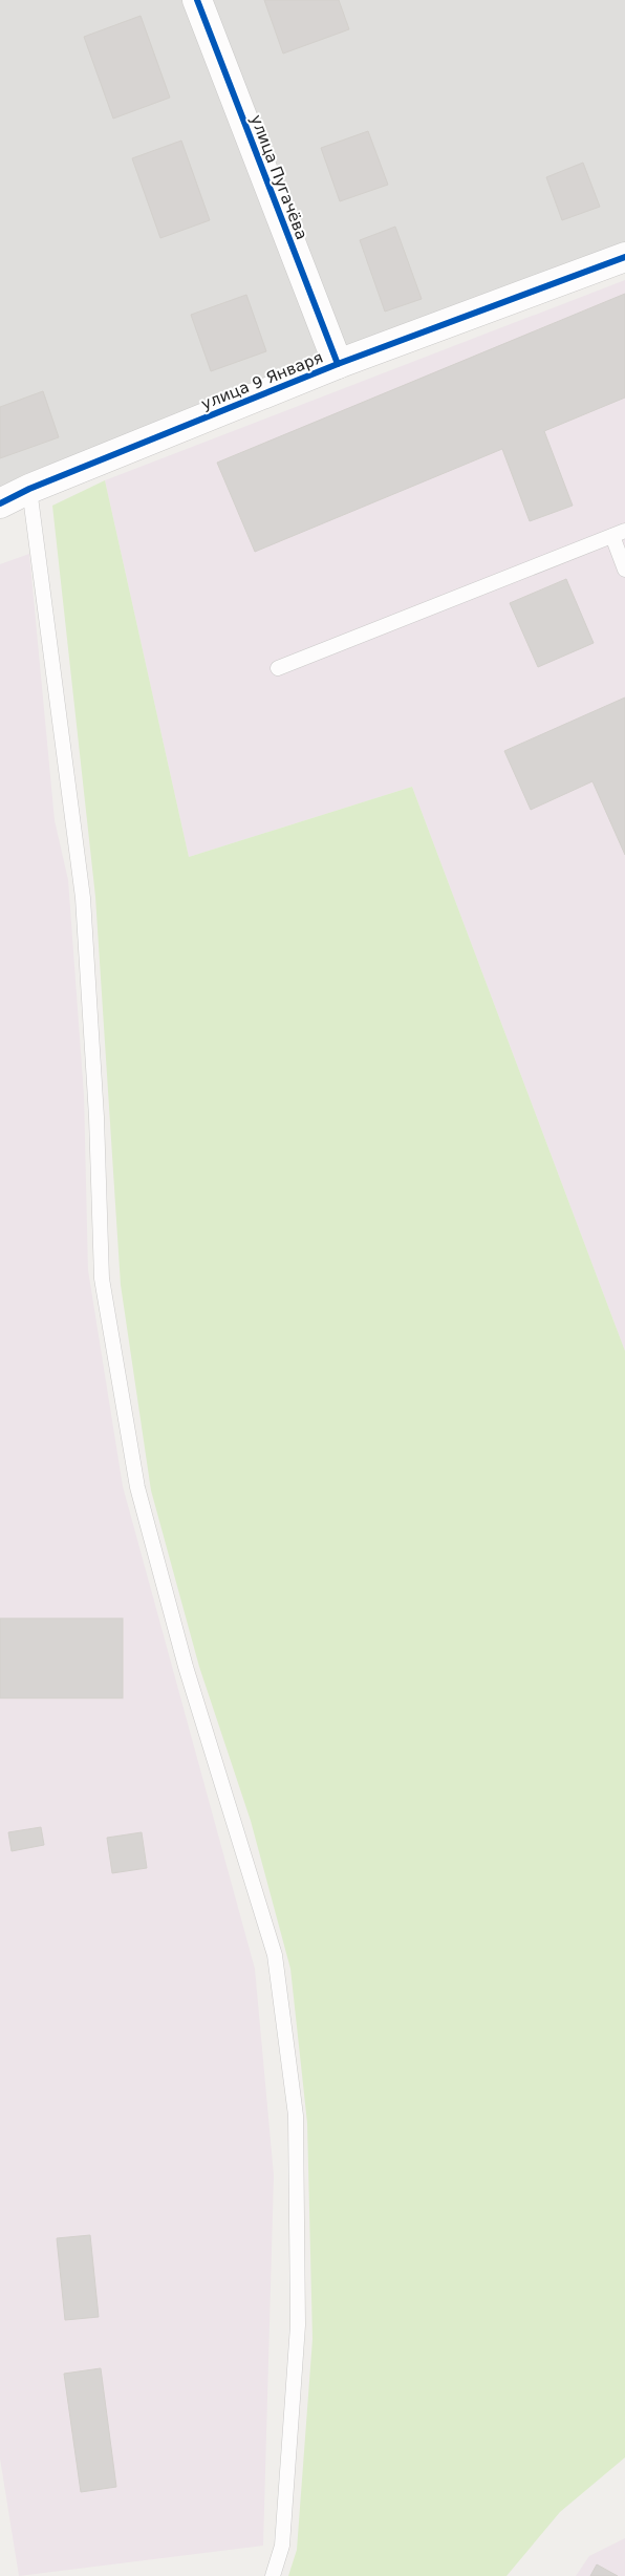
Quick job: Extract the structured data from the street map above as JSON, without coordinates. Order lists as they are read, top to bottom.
{
  "streets": {
    "street": ["улица Пугачёва", "улица 9 Января"]
  },
  "crossings": [
    ["улица Пугачёва", "улица 9 Января"]
  ]
}
